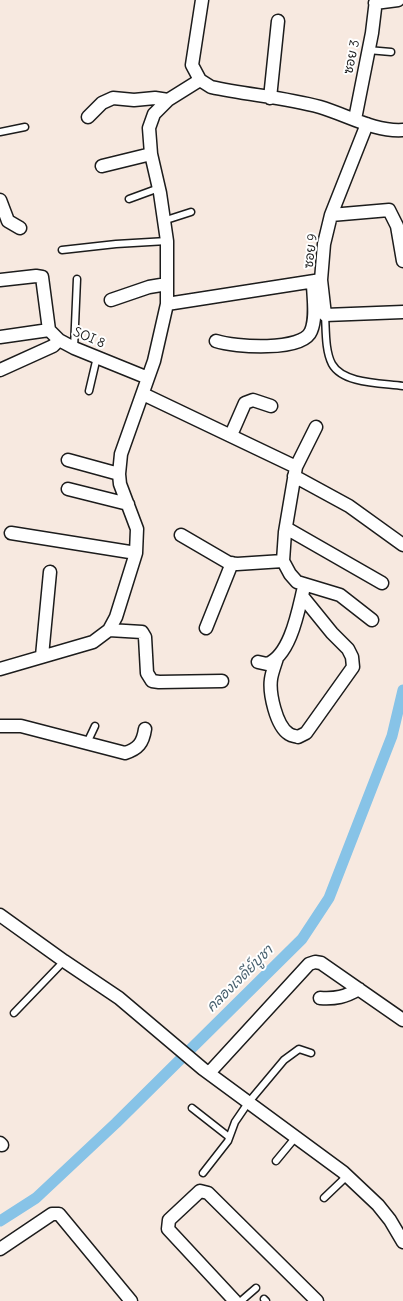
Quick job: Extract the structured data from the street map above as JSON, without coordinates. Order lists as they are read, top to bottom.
{
  "streets": {
    "street": ["ซอย 3", "ซอย 9", "SOI 8"]
  },
  "water": ["คลองเจดีย์บูชา"]
}
